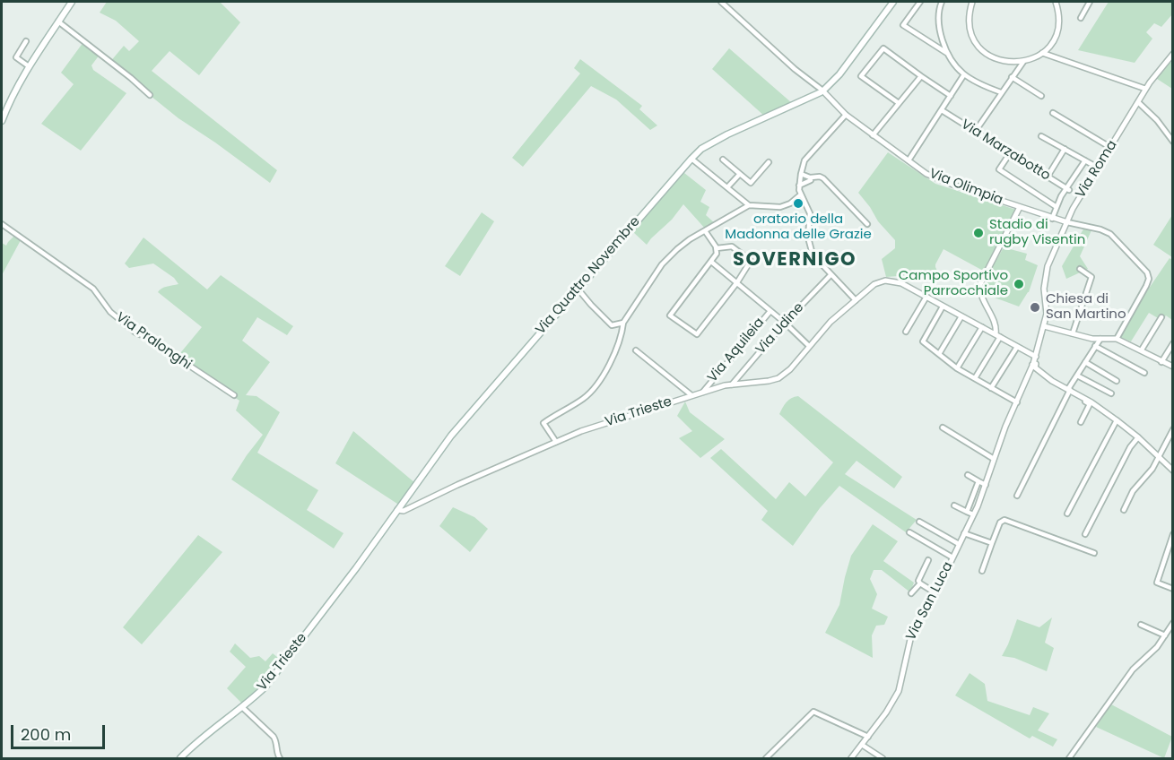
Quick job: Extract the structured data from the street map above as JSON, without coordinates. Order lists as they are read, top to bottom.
{
  "streets": {
    "main road": ["Via Quattro Novembre", "Via Trieste"],
    "street": [
      "Via Marzabotto",
      "Via Roma",
      "Via Olimpia",
      "Via Udine",
      "Via Pralonghi",
      "Via Aquileia",
      "Via San Luca"
    ]
  },
  "crossings": [
    ["Via Roma", "Via Olimpia"],
    ["Via Roma", "Via San Luca"],
    ["Via Olimpia", "Via Quattro Novembre"],
    ["Via Quattro Novembre", "Via Trieste"],
    ["Via Udine", "Via Trieste"],
    ["Via Aquileia", "Via Trieste"]
  ],
  "districts": ["SOVERNIGO"],
  "places": [
    "oratorio della Madonna delle Grazie",
    "Stadio di rugby Visentin",
    "Campo Sportivo Parrocchiale",
    "Chiesa di San Martino"
  ],
  "scale_bar": "200 m"
}
